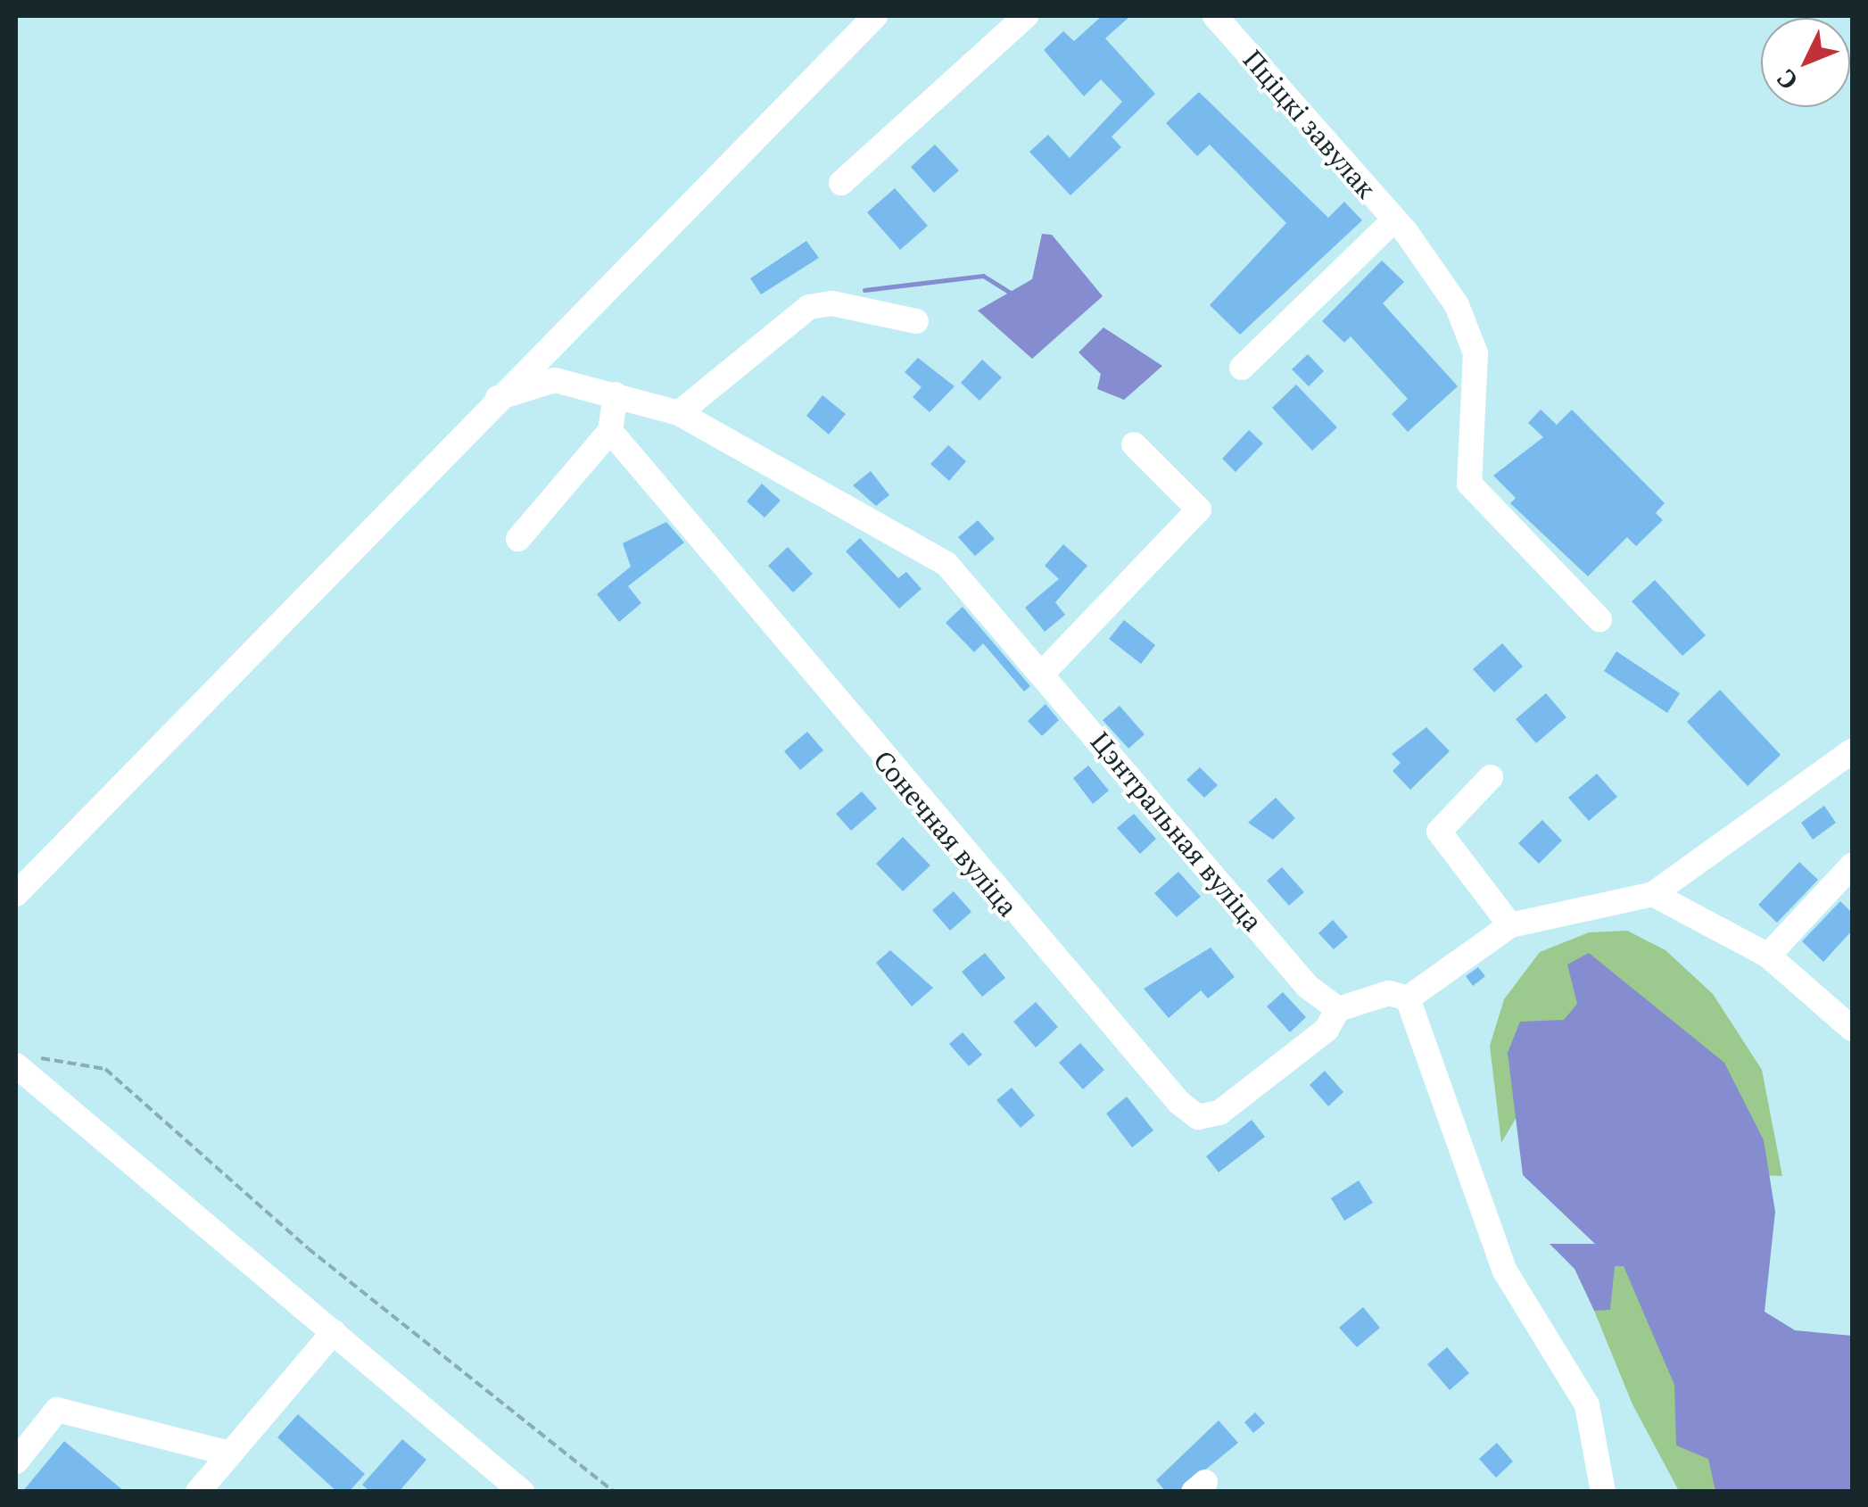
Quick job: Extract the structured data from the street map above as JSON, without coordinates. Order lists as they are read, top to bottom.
{
  "streets": {
    "street": ["Пціцкі завулак", "Цэнтральная вуліца", "Сонечная вуліца"]
  },
  "crossings": [
    ["Цэнтральная вуліца", "Сонечная вуліца"]
  ],
  "north": "bottom left"
}
